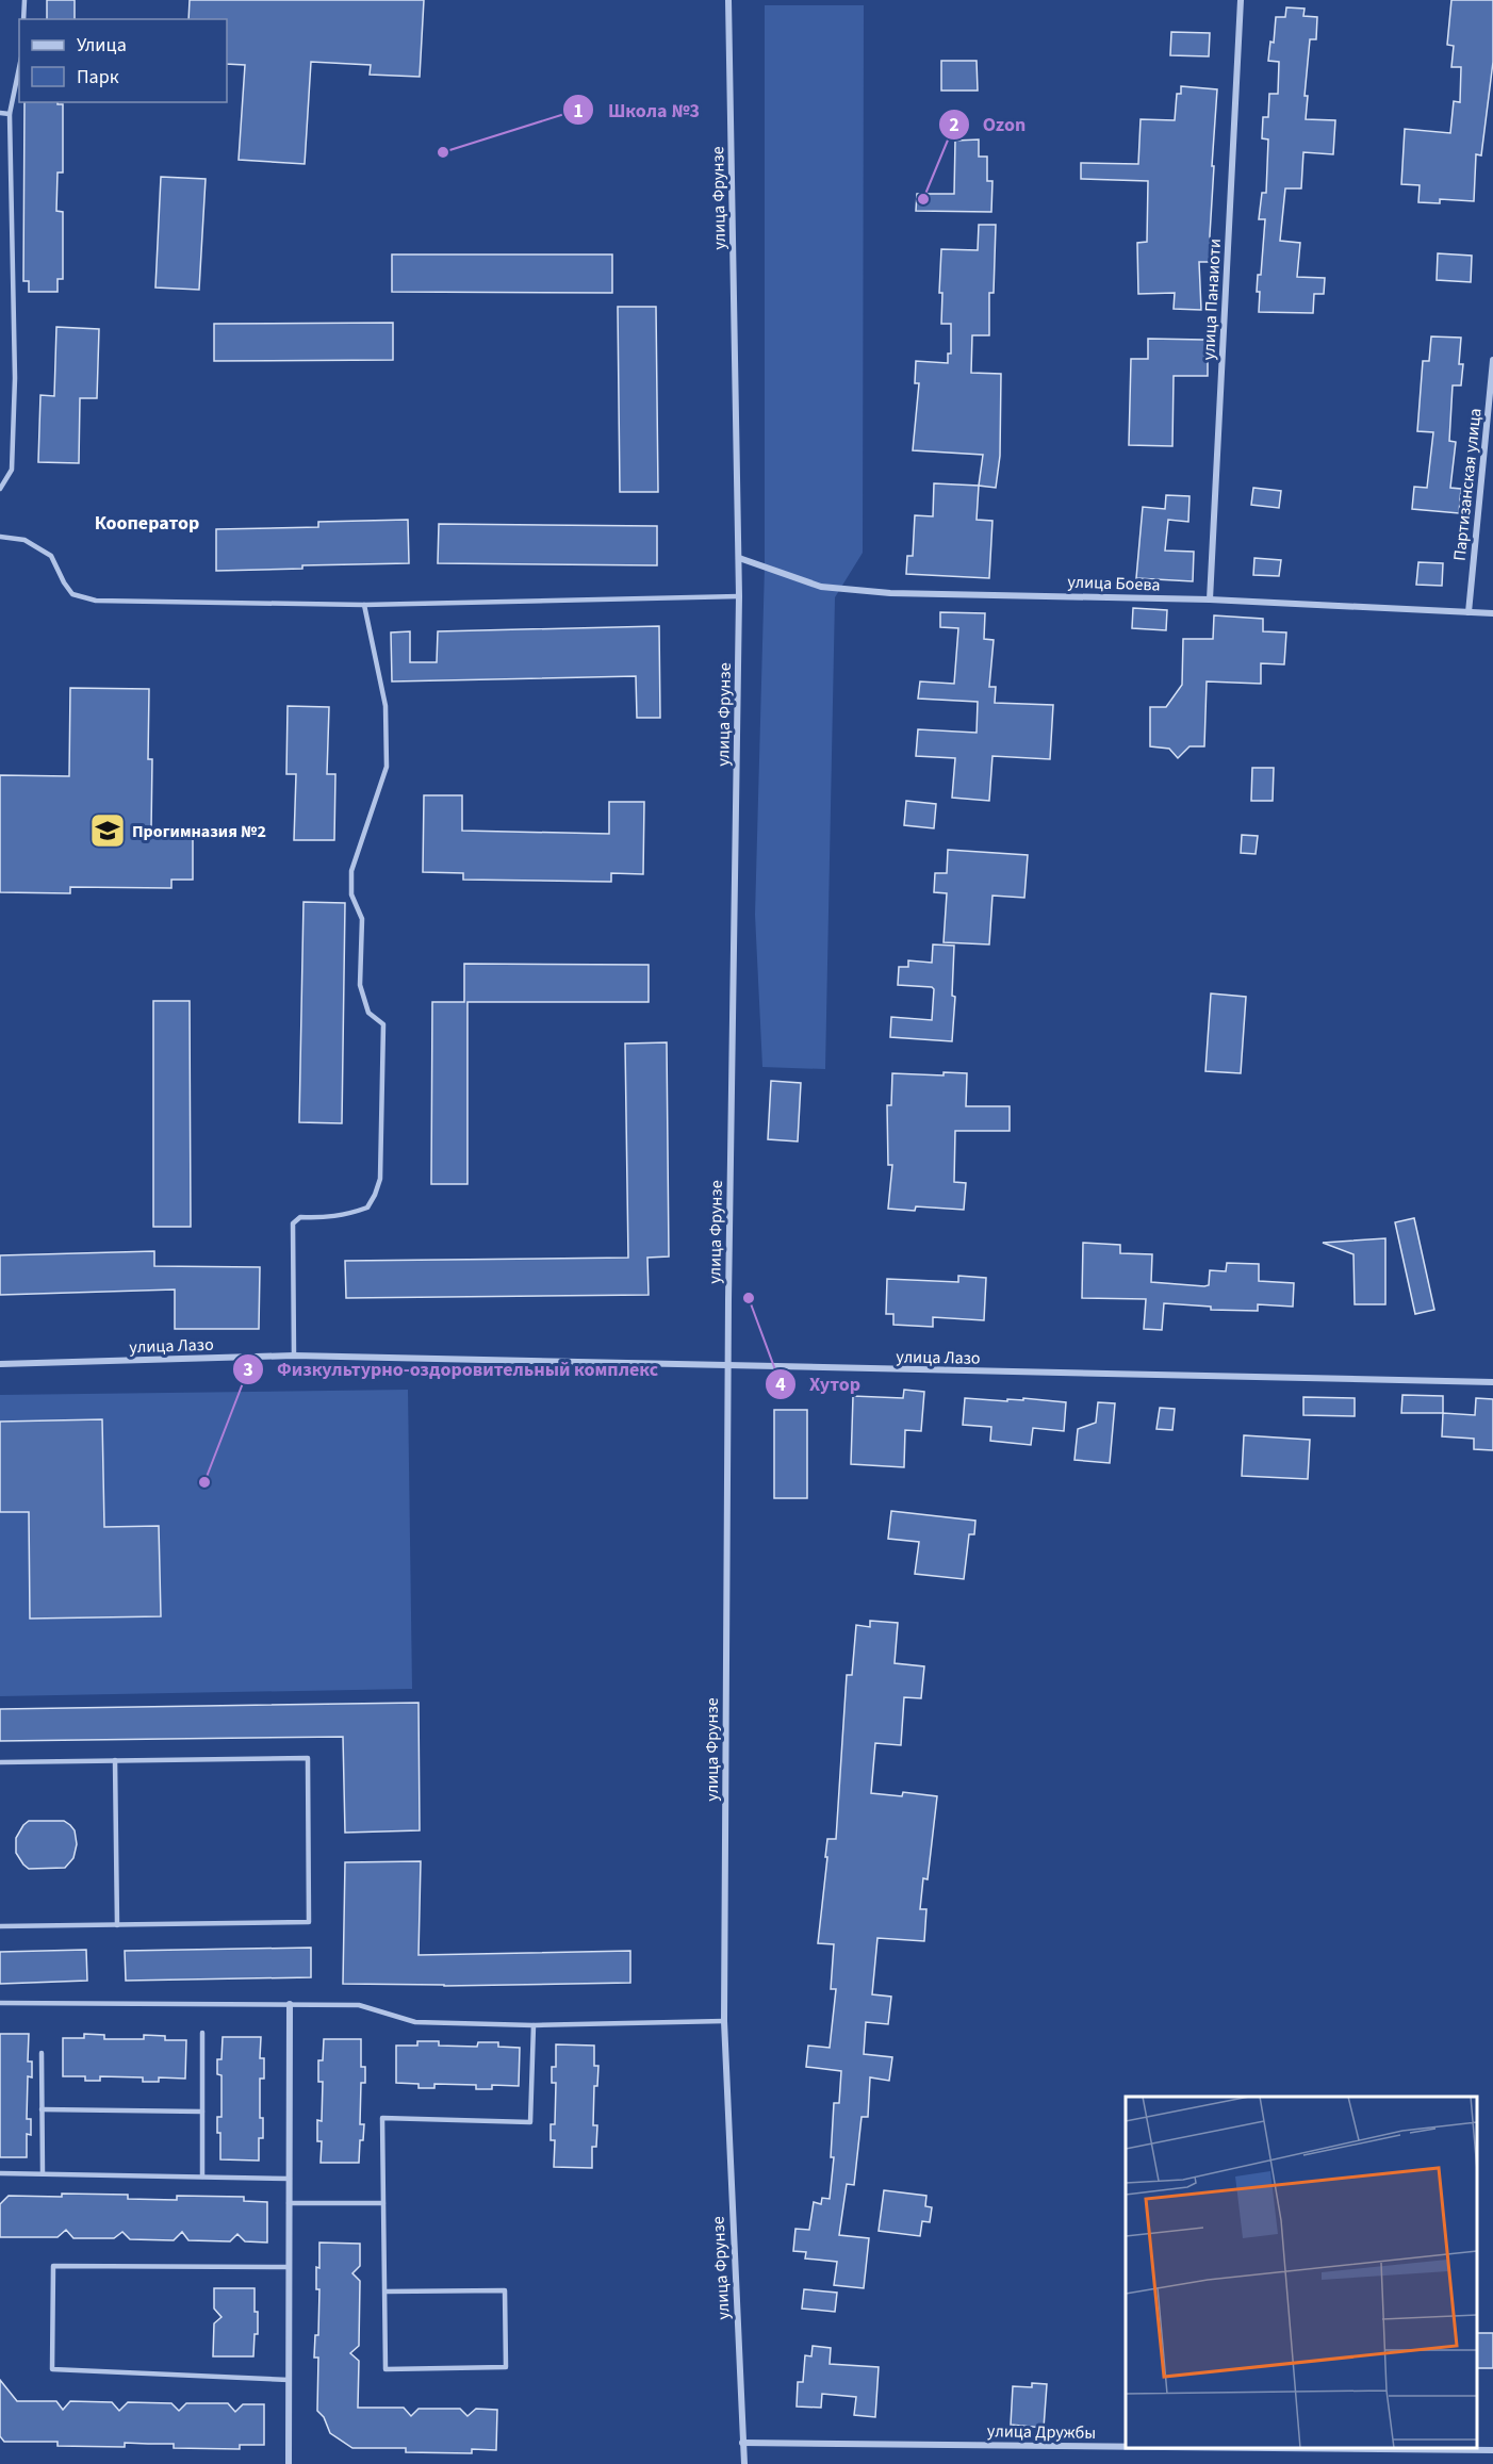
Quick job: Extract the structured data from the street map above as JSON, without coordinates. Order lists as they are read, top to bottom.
{
  "streets": {
    "street": [
      "улица Фрунзе",
      "улица Панаиоти",
      "Партизанская улица",
      "улица Боева",
      "улица Лазо",
      "улица Дружбы"
    ]
  },
  "crossings": [
    ["улица Фрунзе", "улица Боева"],
    ["улица Фрунзе", "улица Лазо"],
    ["улица Фрунзе", "улица Дружбы"],
    ["улица Панаиоти", "улица Боева"],
    ["Партизанская улица", "улица Боева"]
  ],
  "districts": ["Кооператор"],
  "places": {
    "other": [
      "Школа №3",
      "Ozon",
      "Хутор",
      "Физкультурно-оздоровительный комплекс"
    ],
    "school or university": ["Прогимназия №2"]
  },
  "legend": ["Улица", "Парк"]
}
